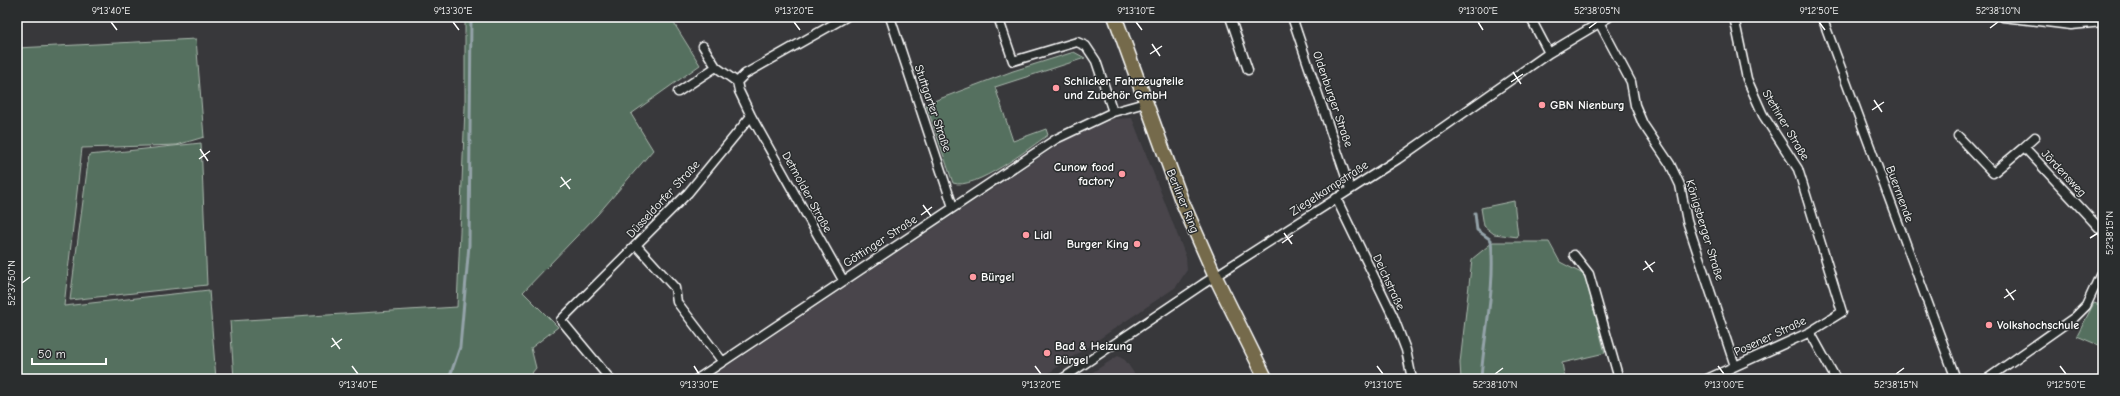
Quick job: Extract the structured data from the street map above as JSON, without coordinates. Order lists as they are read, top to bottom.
{
  "streets": {
    "main road": ["Berliner Ring"],
    "street": [
      "Oldenburger Straße",
      "Stuttgarter Straße",
      "Stettiner Straße",
      "Jördensweg",
      "Ziegelkampstraße",
      "Detmolder Straße",
      "Buermende",
      "Düsseldorfer Straße",
      "Königsberger Straße",
      "Göttinger Straße",
      "Deichstraße",
      "Posener Straße"
    ]
  },
  "crossings": [
    ["Oldenburger Straße", "Ziegelkampstraße"],
    ["Stuttgarter Straße", "Göttinger Straße"],
    ["Stettiner Straße", "Posener Straße"],
    ["Ziegelkampstraße", "Berliner Ring"],
    ["Ziegelkampstraße", "Königsberger Straße"],
    ["Ziegelkampstraße", "Deichstraße"],
    ["Detmolder Straße", "Düsseldorfer Straße"],
    ["Detmolder Straße", "Göttinger Straße"],
    ["Berliner Ring", "Göttinger Straße"],
    ["Königsberger Straße", "Posener Straße"]
  ],
  "places": [
    "Schlicker Fahrzeugteile und Zubehör GmbH",
    "GBN Nienburg",
    "Cunow food factory",
    "Lidl",
    "Burger King",
    "Bürgel",
    "Volkshochschule",
    "Bad & Heizung Bürgel"
  ],
  "scale_bar": "50 m",
  "coordinates": [
    "9°13'40\"E",
    "9°13'30\"E",
    "9°13'20\"E",
    "9°13'10\"E",
    "9°13'00\"E",
    "52°38'05\"N",
    "9°12'50\"E",
    "52°38'10\"N",
    "52°38'15\"N",
    "52°37'50\"N"
  ]
}
